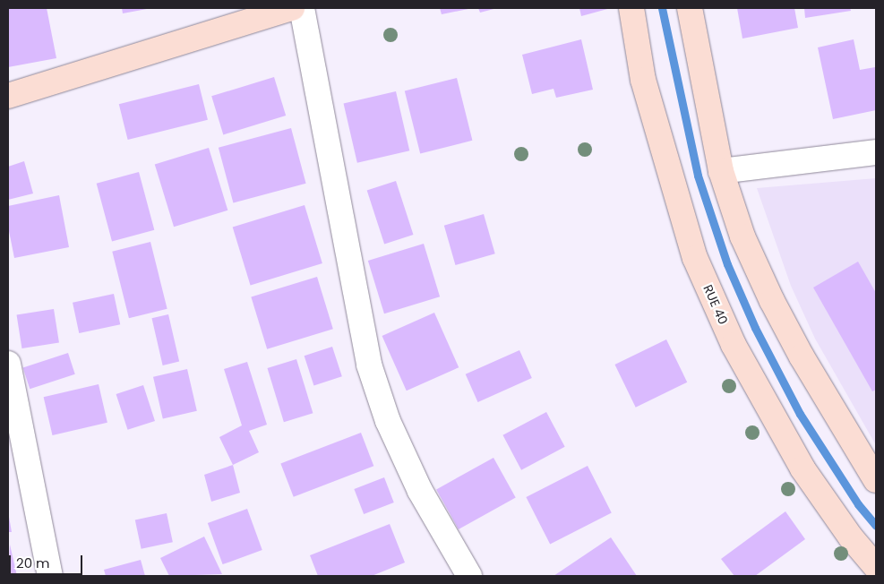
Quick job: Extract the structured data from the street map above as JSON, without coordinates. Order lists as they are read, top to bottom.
{
  "streets": {
    "main road": ["RUE 40"]
  },
  "scale_bar": "20 m"
}
